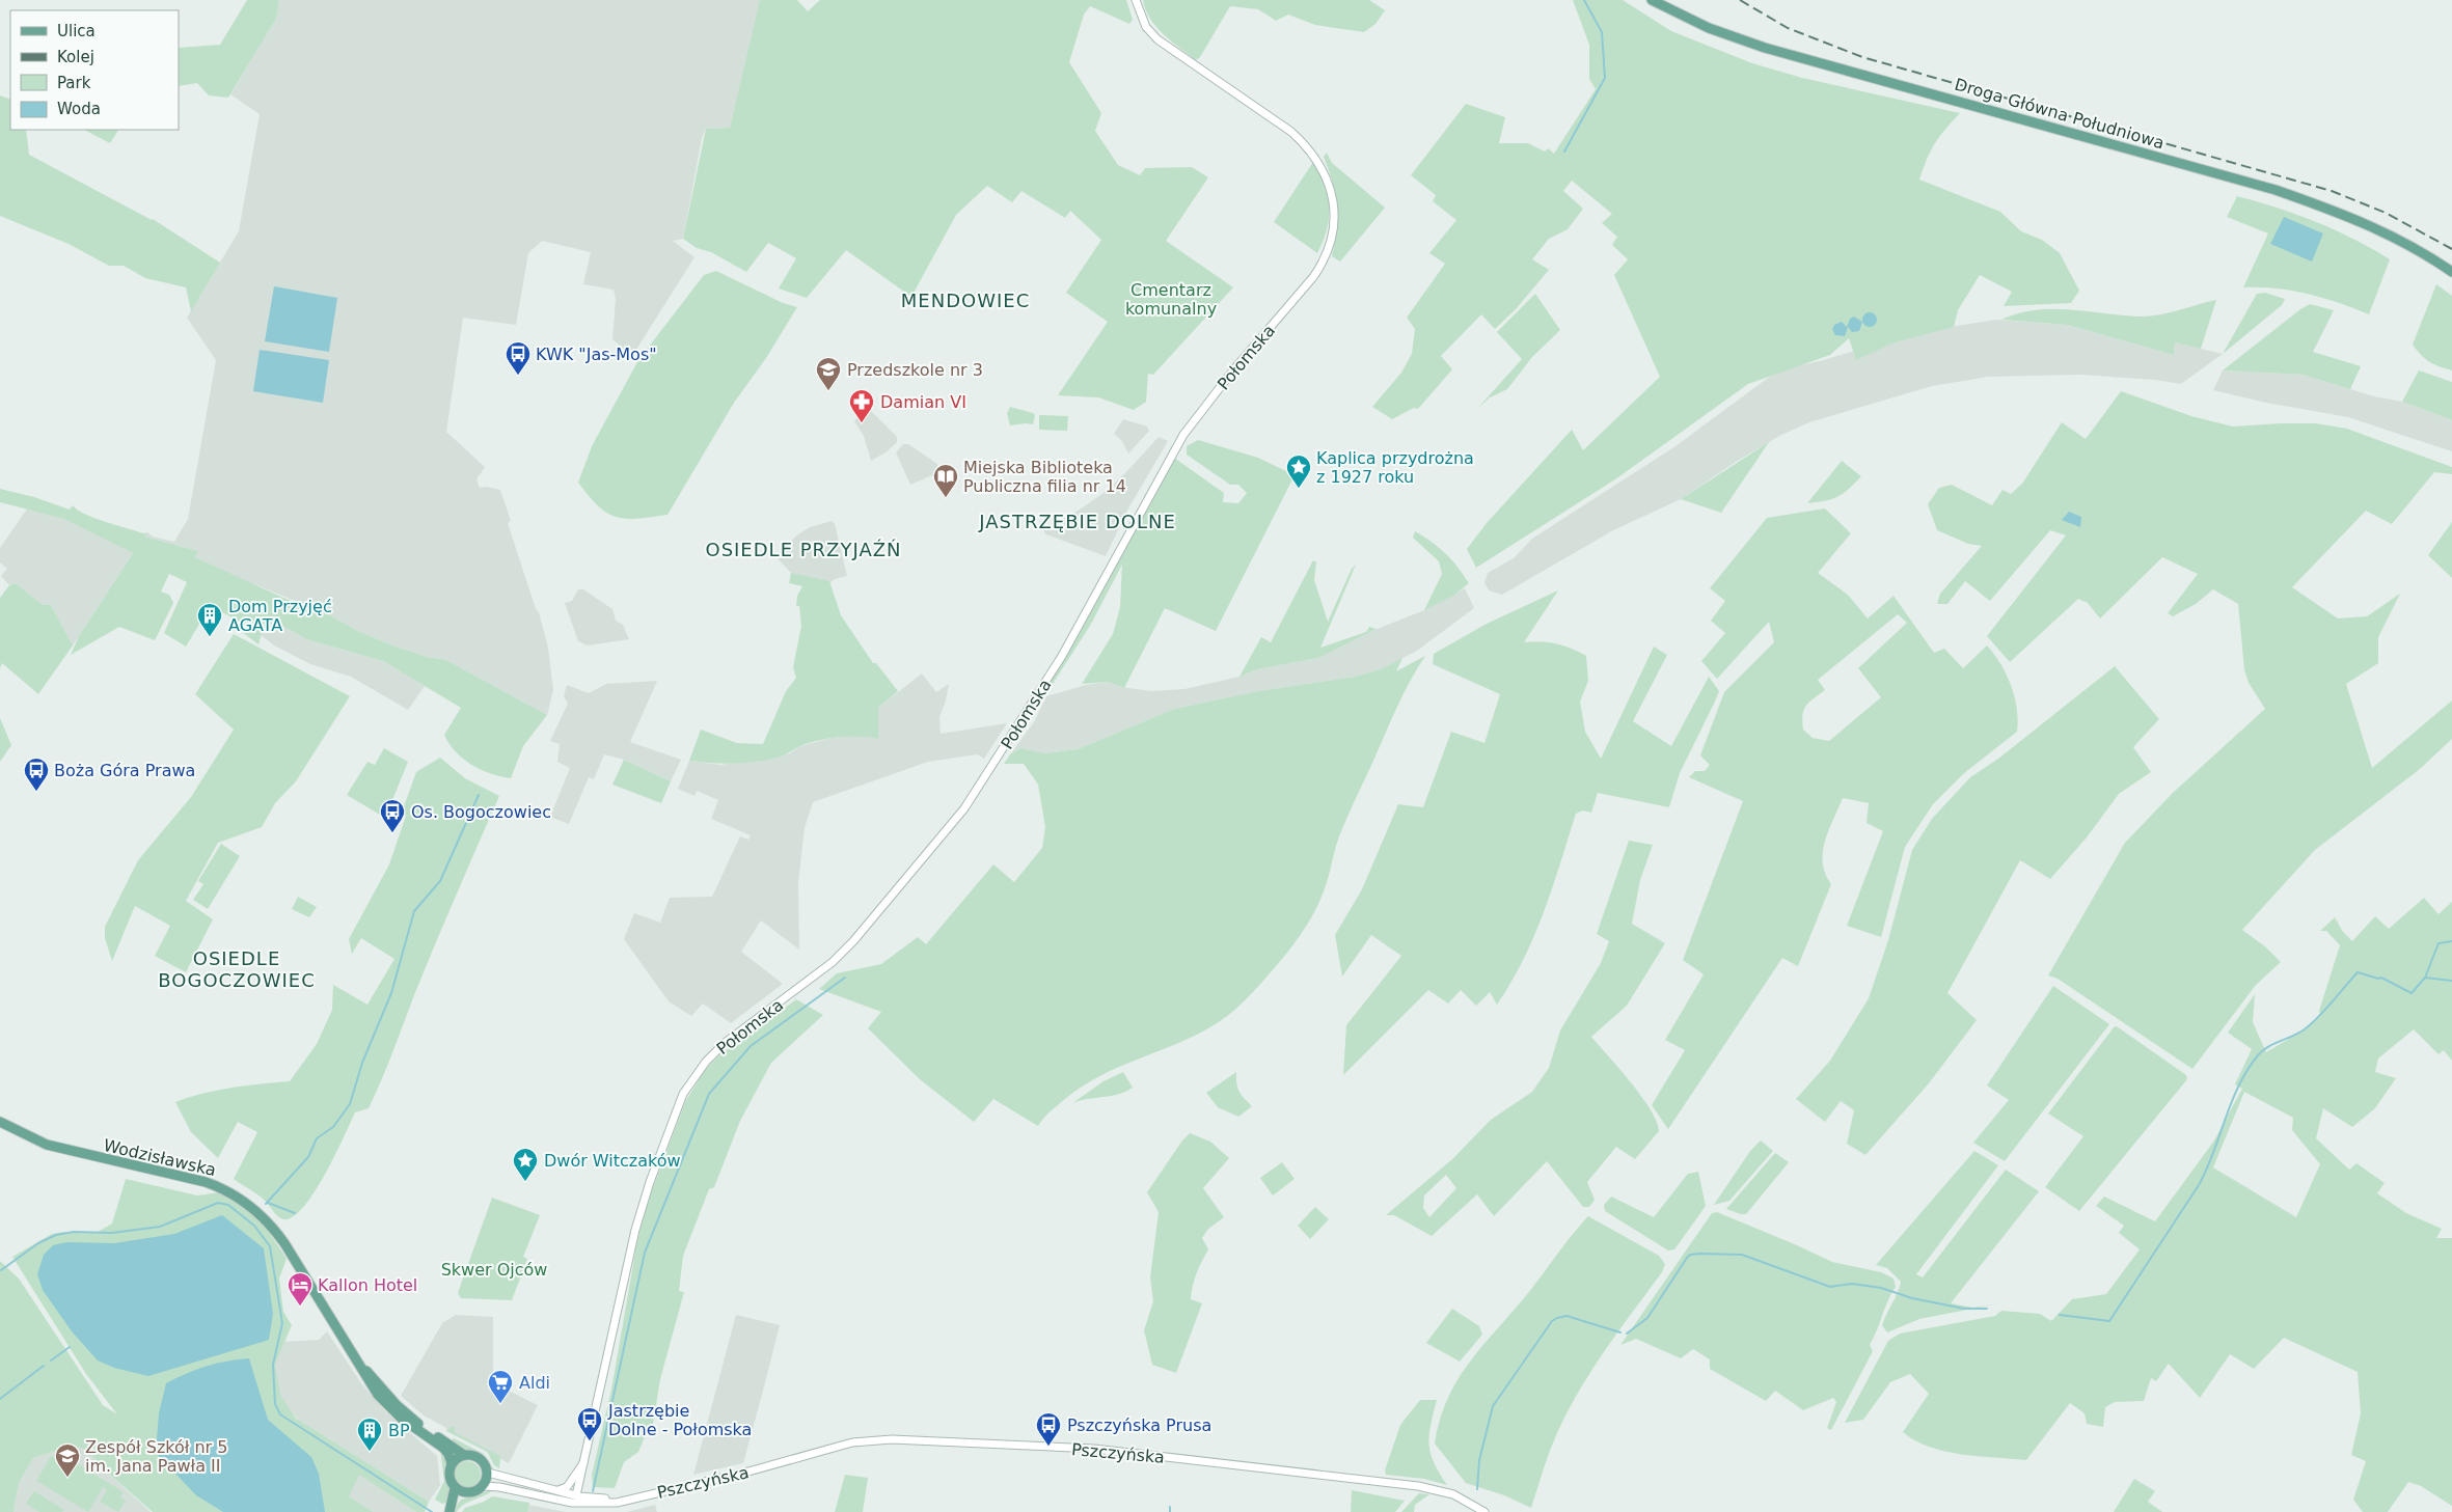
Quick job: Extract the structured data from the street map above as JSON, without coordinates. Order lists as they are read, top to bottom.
{
  "streets": {
    "main road": ["Droga Główna Południowa", "Wodzisławska"],
    "street": ["Połomska", "Pszczyńska"]
  },
  "crossings": [
    ["Połomska", "Pszczyńska"],
    ["Wodzisławska", "Pszczyńska"]
  ],
  "districts": [
    "MENDOWIEC",
    "JASTRZĘBIE DOLNE",
    "OSIEDLE PRZYJAŹŃ",
    "OSIEDLE BOGOCZOWIEC"
  ],
  "parks": ["Cmentarz komunalny", "Skwer Ojców"],
  "places": {
    "bus stop": [
      "KWK \"Jas-Mos\"",
      "Boża Góra Prawa",
      "Os. Bogoczowiec",
      "Jastrzębie Dolne - Połomska",
      "Pszczyńska Prusa"
    ],
    "school or university": ["Przedszkole nr 3", "Zespół Szkół nr 5 im. Jana Pawła II"],
    "pharmacy": ["Damian VI"],
    "place": ["Kaplica przydrożna z 1927 roku", "Dwór Witczaków"],
    "library": ["Miejska Biblioteka Publiczna filia nr 14"],
    "building": ["Dom Przyjęć AGATA", "BP"],
    "hotel": ["Kallon Hotel"],
    "supermarket": ["Aldi"]
  },
  "legend": [
    "Ulica",
    "Kolej",
    "Park",
    "Woda"
  ]
}
